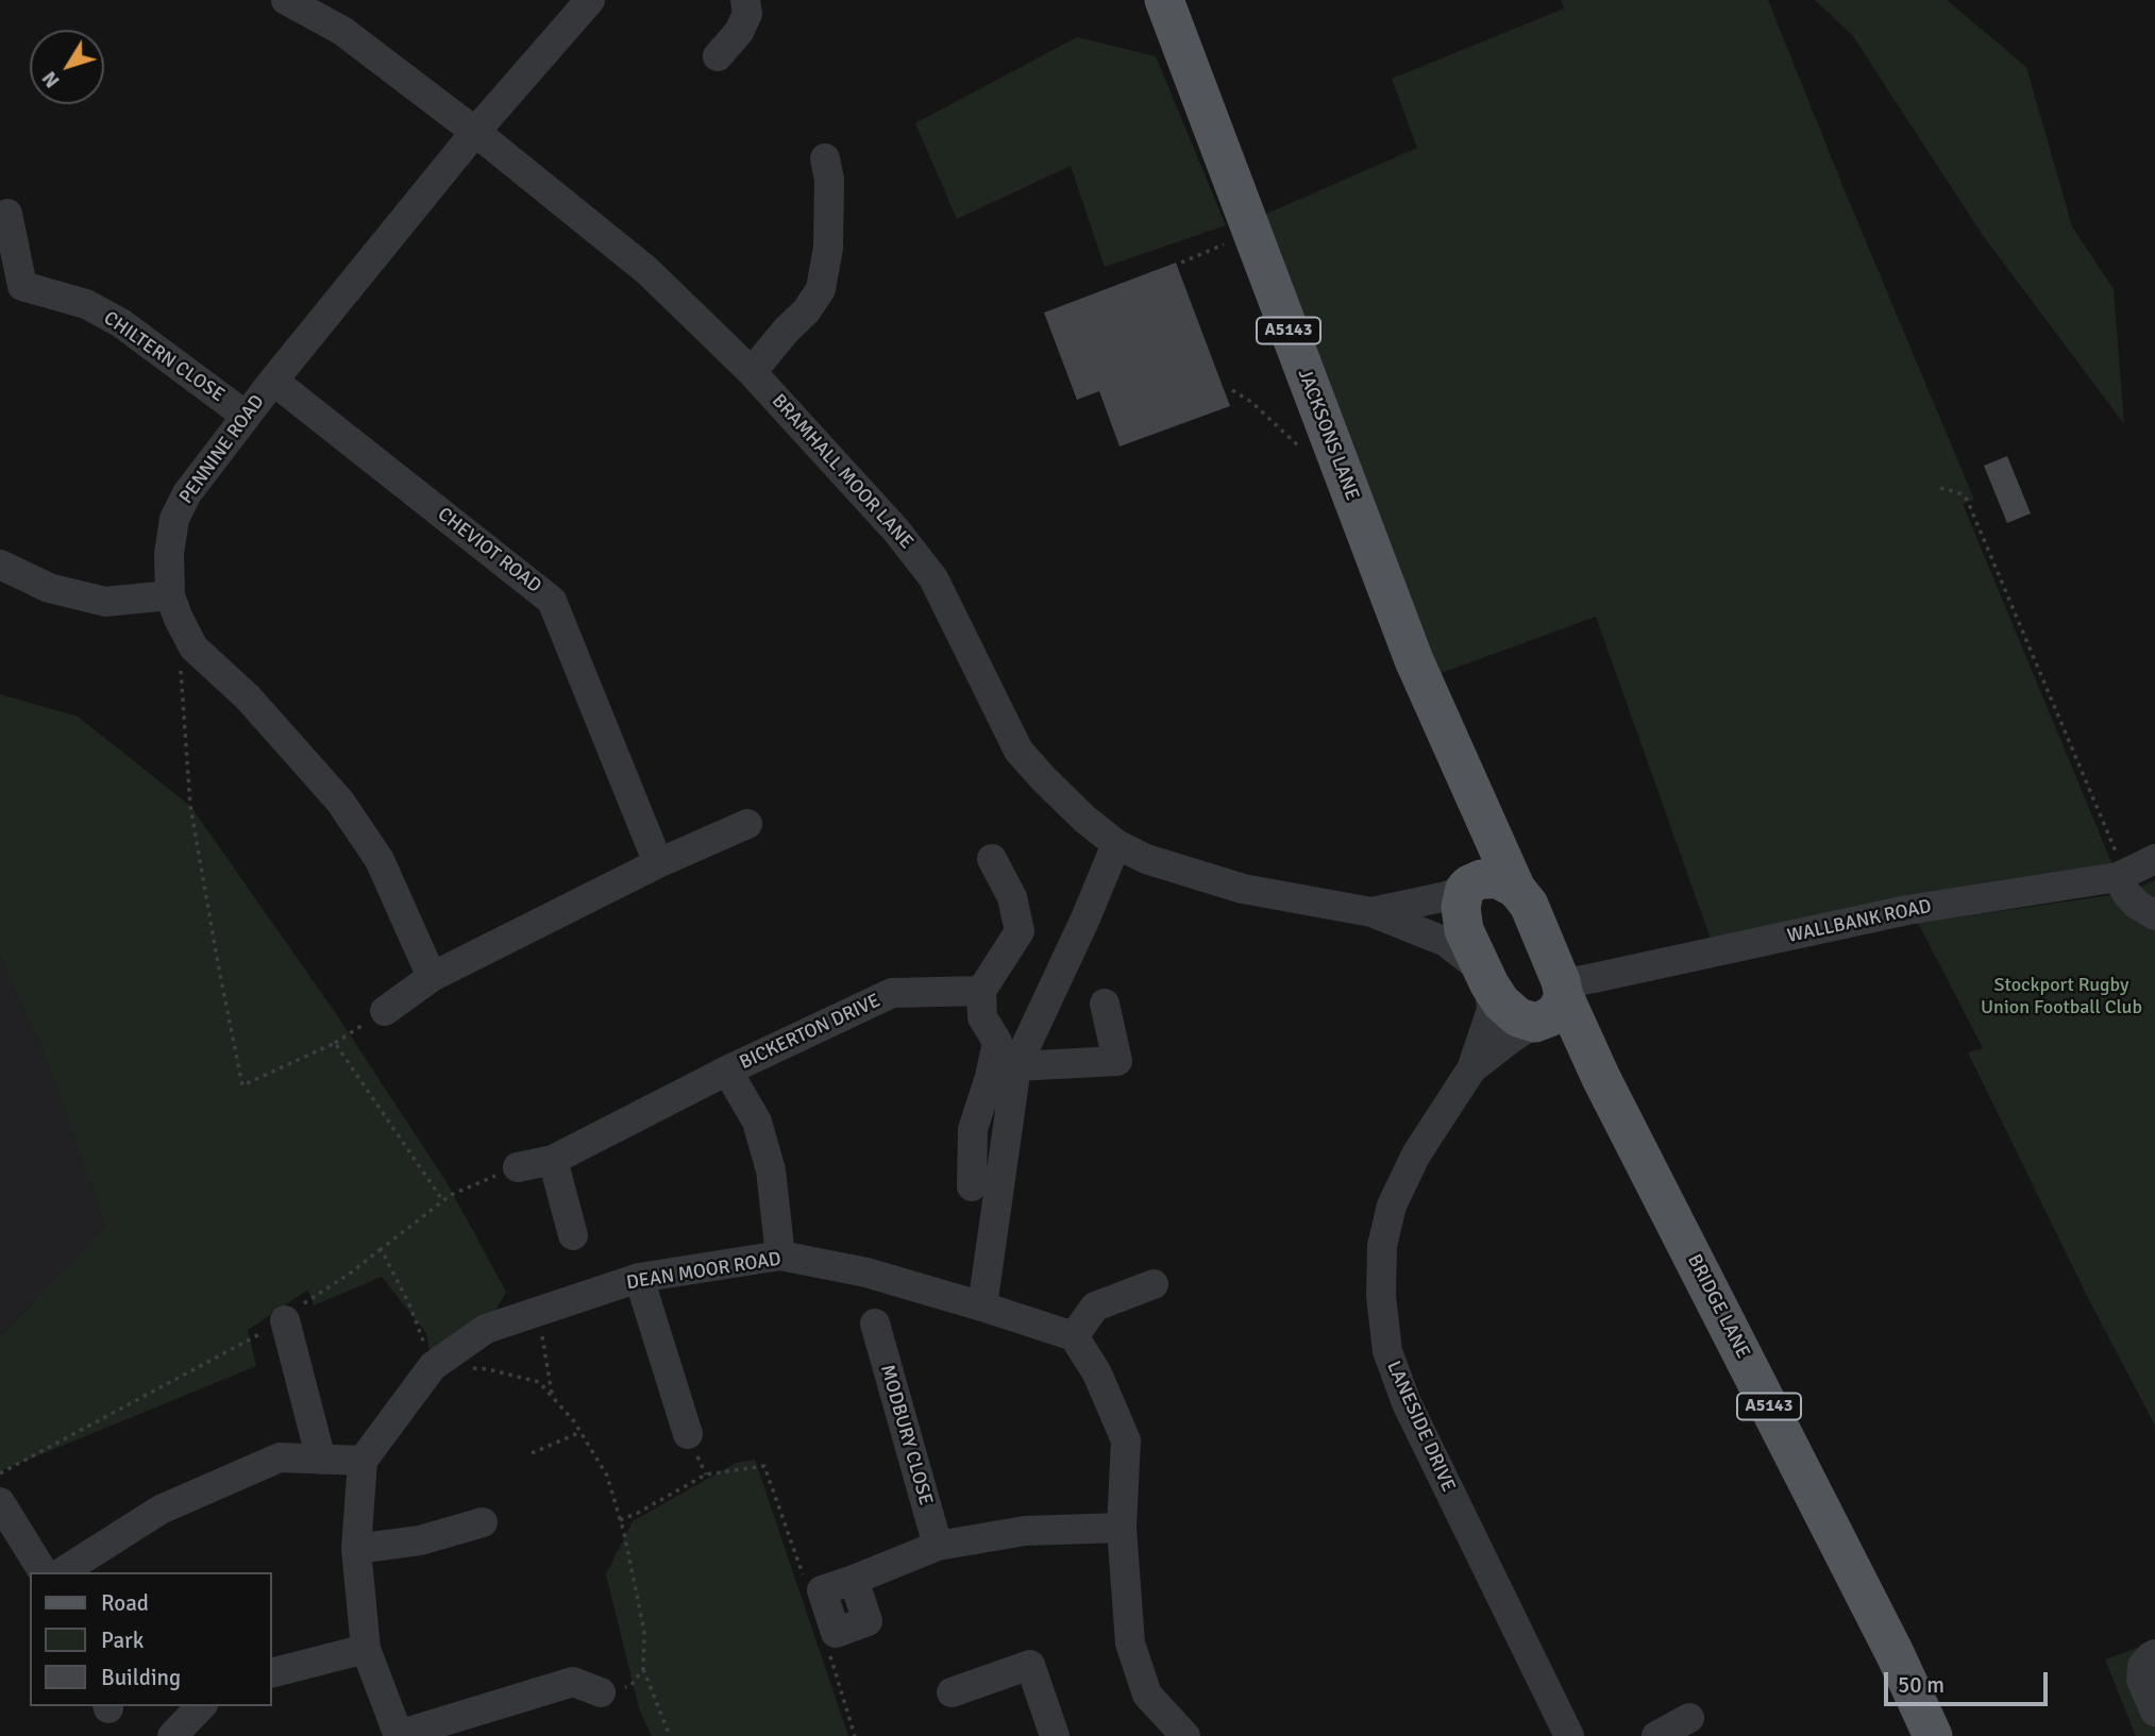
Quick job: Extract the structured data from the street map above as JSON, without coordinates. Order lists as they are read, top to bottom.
{
  "streets": {
    "main road": ["A5143", "JACKSONS LANE", "BRIDGE LANE"],
    "street": [
      "CHILTERN CLOSE",
      "PENNINE ROAD",
      "BRAMHALL MOOR LANE",
      "CHEVIOT ROAD",
      "WALLBANK ROAD",
      "BICKERTON DRIVE",
      "DEAN MOOR ROAD",
      "LANESIDE DRIVE",
      "MODBURY CLOSE"
    ]
  },
  "crossings": [
    ["CHILTERN CLOSE", "PENNINE ROAD"],
    ["JACKSONS LANE", "BRAMHALL MOOR LANE"],
    ["JACKSONS LANE", "WALLBANK ROAD"],
    ["JACKSONS LANE", "BRIDGE LANE"],
    ["JACKSONS LANE", "LANESIDE DRIVE"],
    ["PENNINE ROAD", "BRAMHALL MOOR LANE"],
    ["PENNINE ROAD", "CHEVIOT ROAD"],
    ["BRAMHALL MOOR LANE", "LANESIDE DRIVE"],
    ["WALLBANK ROAD", "BRIDGE LANE"],
    ["WALLBANK ROAD", "LANESIDE DRIVE"],
    ["BICKERTON DRIVE", "DEAN MOOR ROAD"],
    ["BRIDGE LANE", "LANESIDE DRIVE"]
  ],
  "parks": ["Stockport Rugby Union Football Club"],
  "legend": ["Road", "Park", "Building"],
  "scale_bar": "50 m",
  "north": "bottom left"
}
